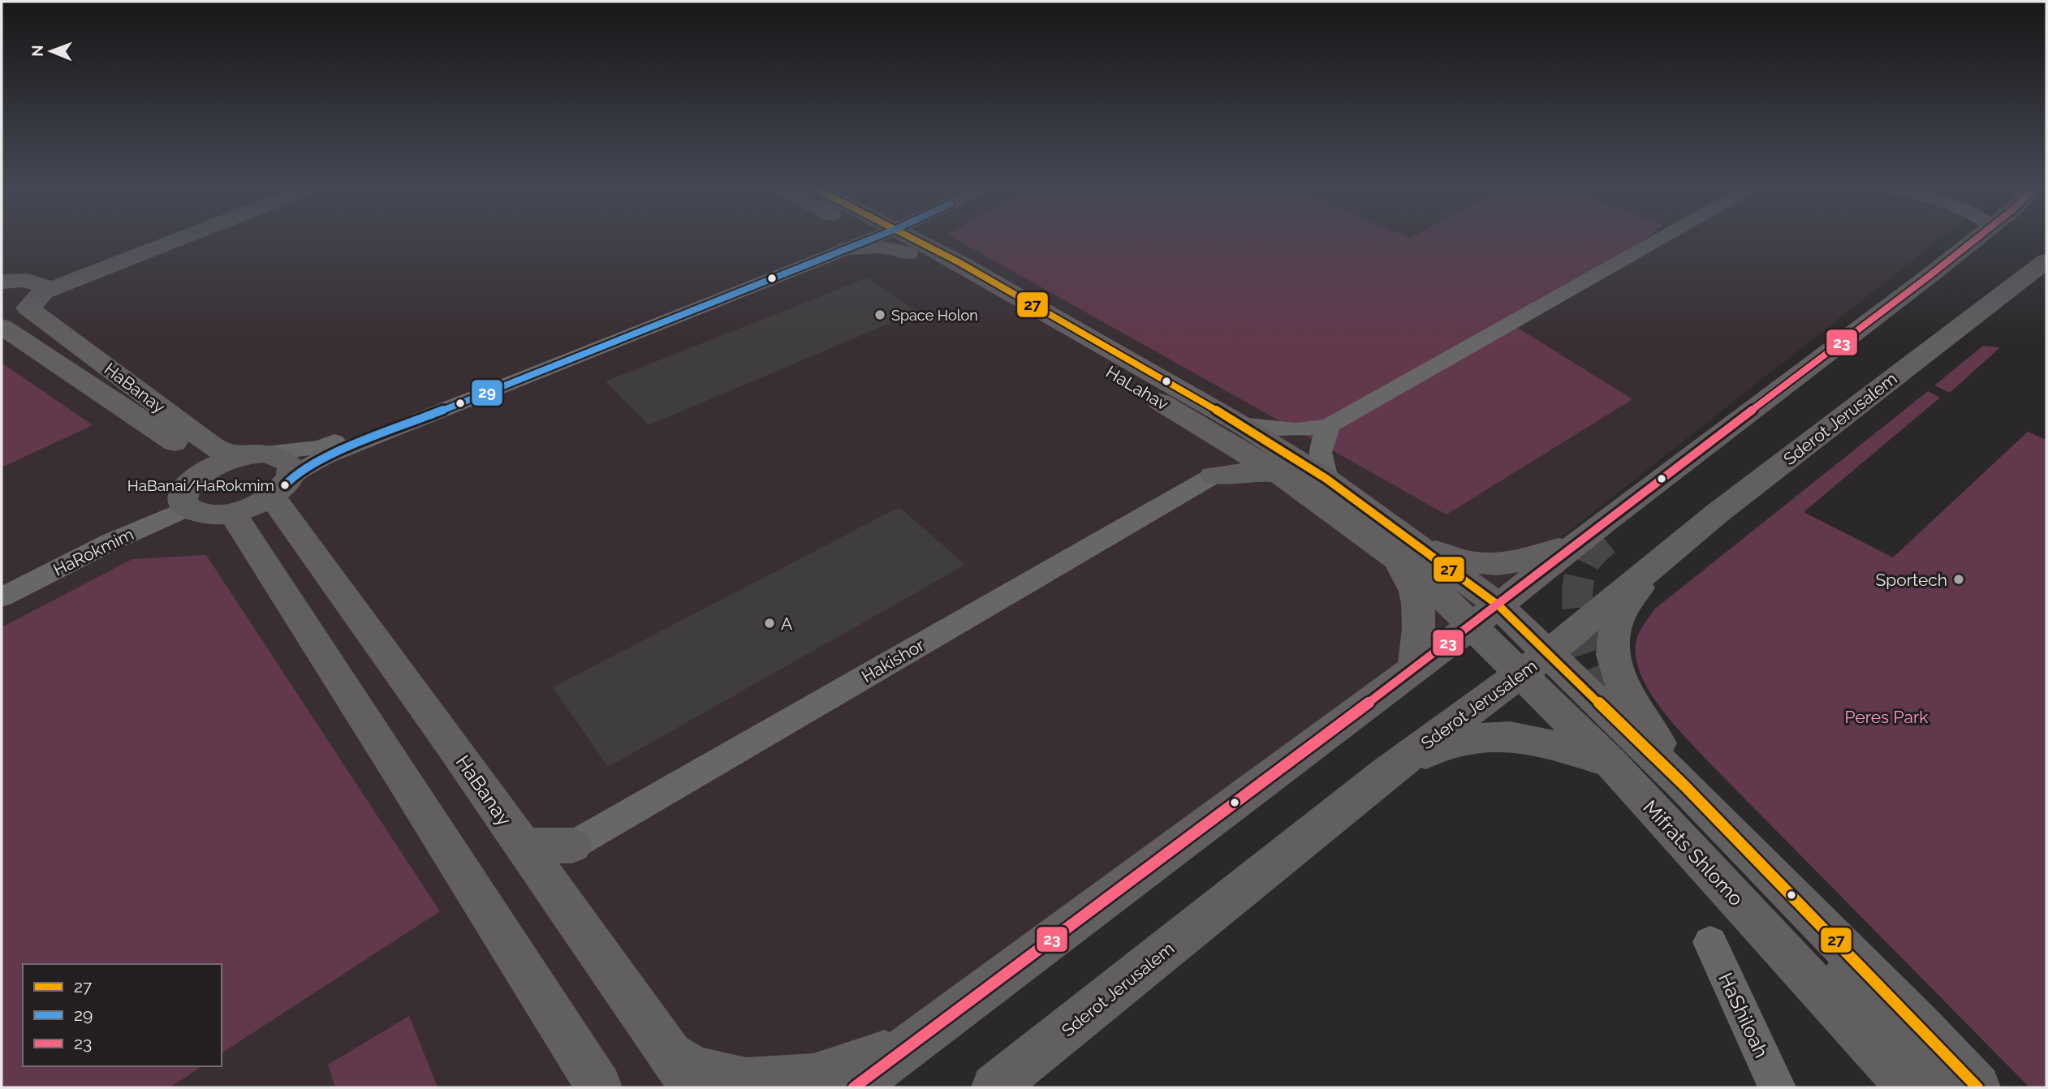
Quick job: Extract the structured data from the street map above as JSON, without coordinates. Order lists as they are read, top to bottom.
{
  "streets": {
    "street": [
      "HaBanay",
      "HaLahav",
      "Sderot Jerusalem",
      "HaRokmim",
      "Hakishor",
      "Mifrats Shlomo",
      "HaShiloah"
    ]
  },
  "crossings": [
    ["HaLahav", "Mifrats Shlomo"],
    ["Sderot Jerusalem", "Mifrats Shlomo"]
  ],
  "parks": ["Peres Park"],
  "places": [
    "Space Holon",
    "HaBanai/HaRokmim",
    "Sportech",
    "A"
  ],
  "lines": ["transit line 27", "transit line 29", "transit line 23"],
  "legend": ["27", "29", "23"],
  "north": "left"
}
